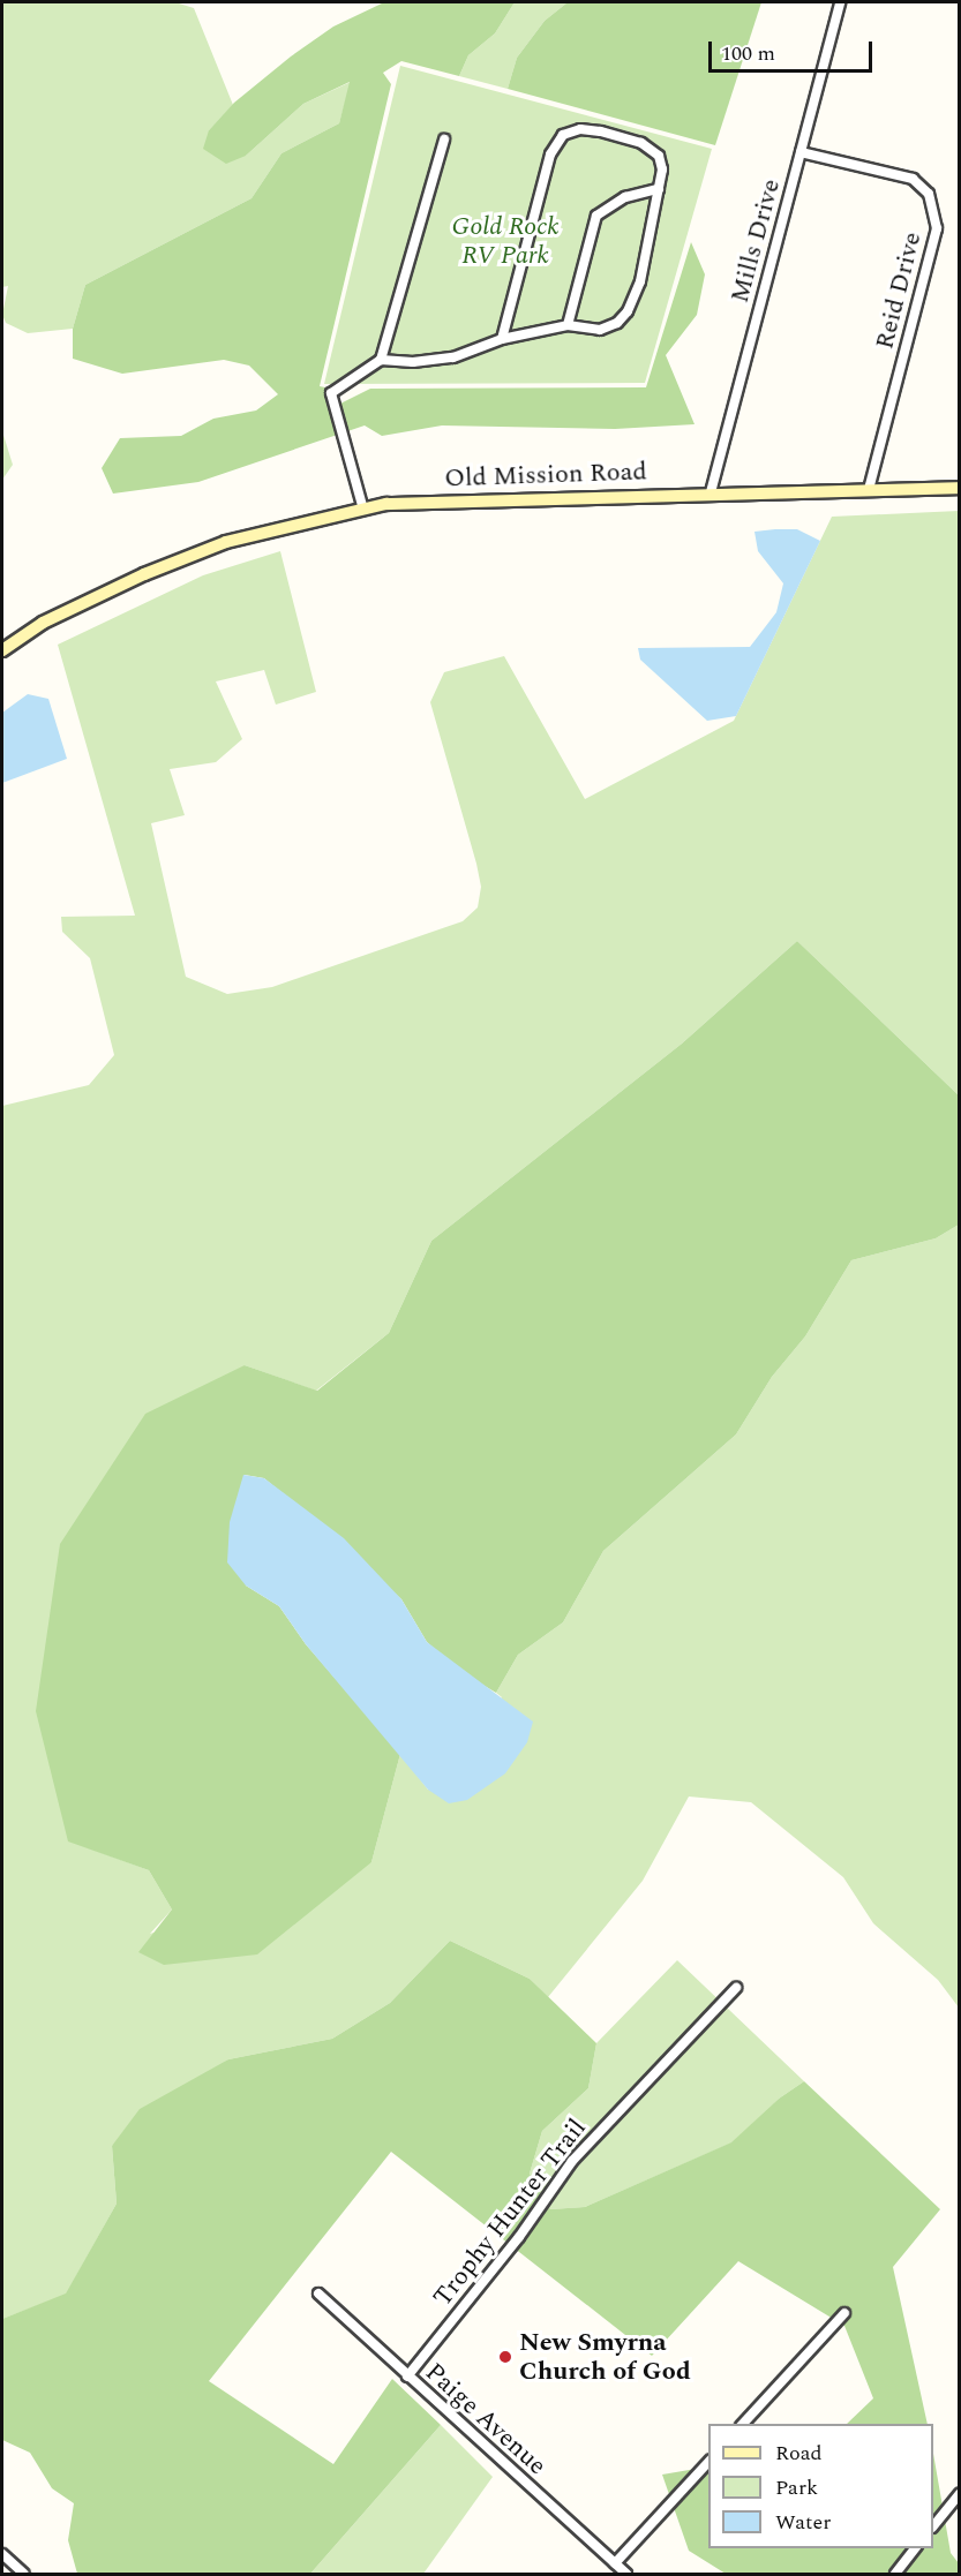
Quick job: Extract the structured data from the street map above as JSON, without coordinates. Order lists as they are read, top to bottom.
{
  "streets": {
    "street": [
      "Mills Drive",
      "Reid Drive",
      "Old Mission Road",
      "Trophy Hunter Trail",
      "Paige Avenue"
    ]
  },
  "crossings": [
    ["Mills Drive", "Reid Drive"],
    ["Mills Drive", "Old Mission Road"],
    ["Reid Drive", "Old Mission Road"],
    ["Trophy Hunter Trail", "Paige Avenue"]
  ],
  "parks": ["Gold Rock RV Park"],
  "places": ["New Smyrna Church of God"],
  "legend": ["Road", "Park", "Water"],
  "scale_bar": "100 m"
}
